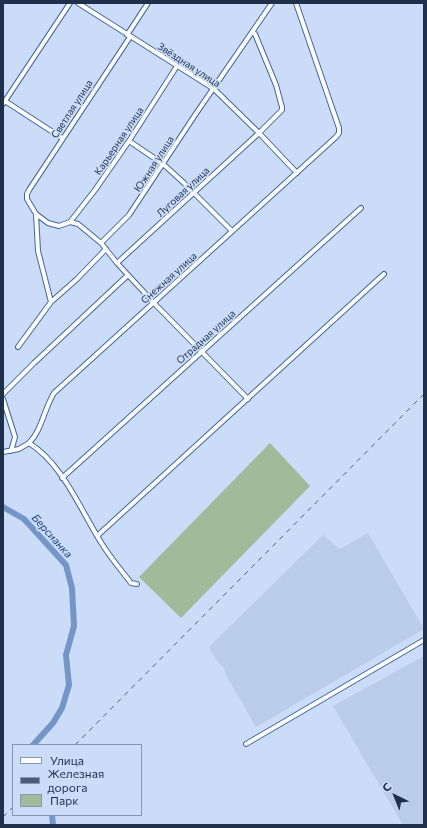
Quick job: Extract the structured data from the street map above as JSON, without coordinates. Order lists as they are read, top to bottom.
{
  "streets": {
    "street": [
      "Звёздная улица",
      "Светлая улица",
      "Карьерная улица",
      "Южная улица",
      "Луговая улица",
      "Снежная улица",
      "Отрадная улица"
    ]
  },
  "crossings": [
    ["Звёздная улица", "Светлая улица"],
    ["Звёздная улица", "Карьерная улица"],
    ["Звёздная улица", "Южная улица"],
    ["Звёздная улица", "Луговая улица"],
    ["Звёздная улица", "Снежная улица"],
    ["Южная улица", "Луговая улица"]
  ],
  "water": ["Берсианка"],
  "legend": ["Улица", "Железная дорога", "Парк"],
  "north": "top left"
}
